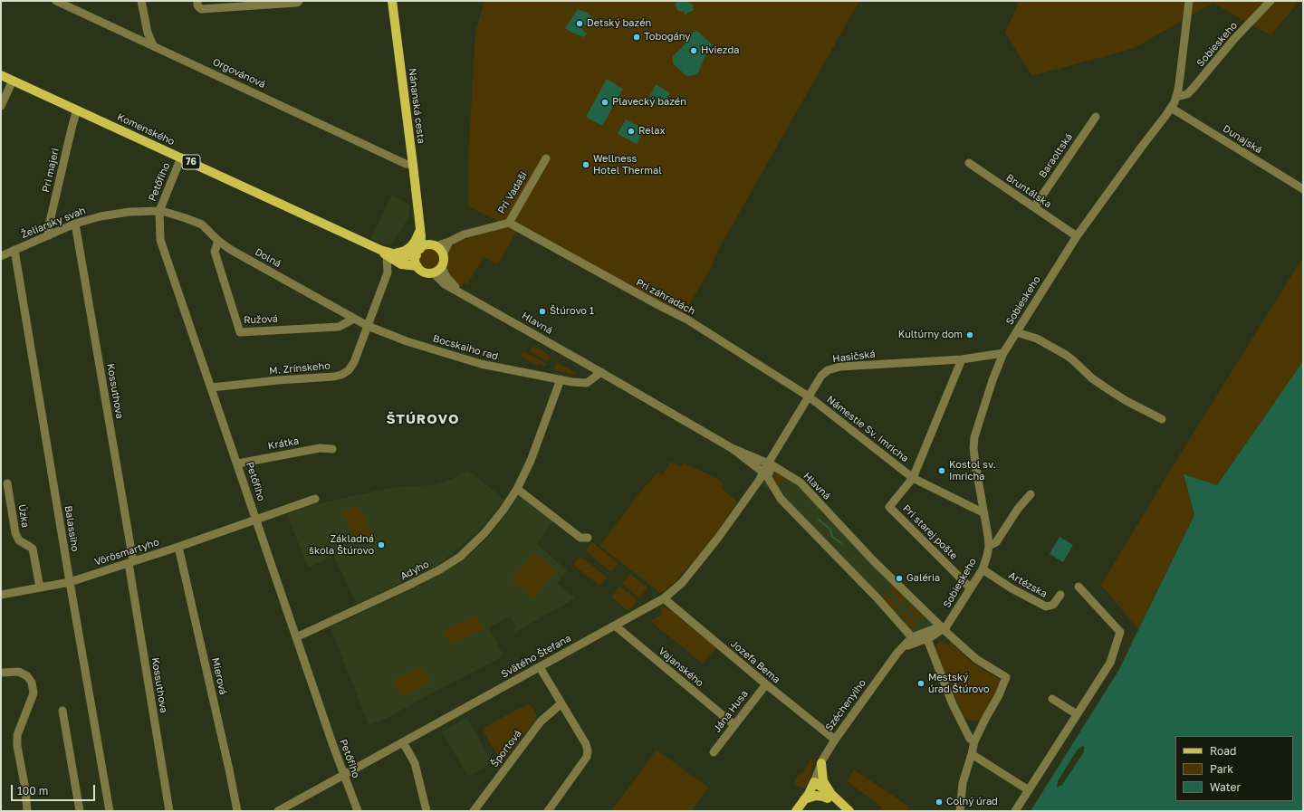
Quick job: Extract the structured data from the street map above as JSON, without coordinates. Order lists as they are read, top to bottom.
{
  "streets": {
    "main road": ["Nánanská cesta", "Komenského", "76"],
    "street": [
      "Sobieskeho",
      "Orgovánová",
      "Dunajská",
      "Baraoltská",
      "Pri majeri",
      "Petőfiho",
      "Bruntálska",
      "Pri Vadaši",
      "Želiarsky svah",
      "Dolná",
      "Pri záhradách",
      "Ružová",
      "Hlavná",
      "Bocskaiho rad",
      "Hasičská",
      "M. Zrínskeho",
      "Kossuthova",
      "Námestie Sv. Imricha",
      "Krátka",
      "Úzka",
      "Balassiho",
      "Pri starej pošte",
      "Vörösmartyho",
      "Adyho",
      "Artézska",
      "Svätého Štefana",
      "Jozefa Bema",
      "Vajanského",
      "Mierová",
      "Széchenyiho",
      "Jána Husa",
      "Športová"
    ]
  },
  "crossings": [
    ["Sobieskeho", "Dunajská"],
    ["Sobieskeho", "Bruntálska"],
    ["Sobieskeho", "Hlavná"],
    ["Sobieskeho", "Hasičská"],
    ["Sobieskeho", "Námestie Sv. Imricha"],
    ["Sobieskeho", "Pri starej pošte"],
    ["Sobieskeho", "Artézska"],
    ["Sobieskeho", "Széchenyiho"],
    ["Orgovánová", "Nánanská cesta"],
    ["Nánanská cesta", "76"],
    ["Nánanská cesta", "Pri Vadaši"],
    ["Nánanská cesta", "Hlavná"],
    ["Komenského", "76"],
    ["Komenského", "Pri majeri"],
    ["Komenského", "Petőfiho"],
    ["Baraoltská", "Bruntálska"],
    ["76", "Pri Vadaši"],
    ["76", "Hlavná"],
    ["Pri majeri", "Želiarsky svah"],
    ["Petőfiho", "Želiarsky svah"],
    ["Petőfiho", "Dolná"],
    ["Petőfiho", "M. Zrínskeho"],
    ["Petőfiho", "Krátka"],
    ["Petőfiho", "Vörösmartyho"],
    ["Petőfiho", "Adyho"],
    ["Petőfiho", "Svätého Štefana"],
    ["Pri Vadaši", "Pri záhradách"],
    ["Pri Vadaši", "Hlavná"],
    ["Želiarsky svah", "Dolná"],
    ["Želiarsky svah", "Kossuthova"],
    ["Želiarsky svah", "Balassiho"],
    ["Dolná", "Ružová"],
    ["Dolná", "Bocskaiho rad"],
    ["Dolná", "M. Zrínskeho"],
    ["Pri záhradách", "Hasičská"],
    ["Pri záhradách", "Námestie Sv. Imricha"],
    ["Hlavná", "Hasičská"],
    ["Hlavná", "Svätého Štefana"],
    ["Bocskaiho rad", "M. Zrínskeho"],
    ["Bocskaiho rad", "Adyho"],
    ["Hasičská", "Námestie Sv. Imricha"],
    ["Kossuthova", "Vörösmartyho"],
    ["Námestie Sv. Imricha", "Pri starej pošte"],
    ["Úzka", "Vörösmartyho"],
    ["Balassiho", "Vörösmartyho"],
    ["Vörösmartyho", "Mierová"],
    ["Svätého Štefana", "Jozefa Bema"],
    ["Svätého Štefana", "Vajanského"],
    ["Jozefa Bema", "Széchenyiho"],
    ["Jozefa Bema", "Jána Husa"],
    ["Vajanského", "Jána Husa"]
  ],
  "districts": ["ŠTÚROVO"],
  "places": [
    "Detský bazén",
    "Tobogány",
    "Hviezda",
    "Plavecký bazén",
    "Relax",
    "Wellness Hotel Thermal",
    "Štúrovo 1",
    "Kultúrny dom",
    "Kostol sv. Imricha",
    "Základná škola Štúrovo",
    "Galéria",
    "Mestský úrad Štúrovo",
    "Colný úrad"
  ],
  "legend": ["Road", "Park", "Water"],
  "scale_bar": "100 m"
}
